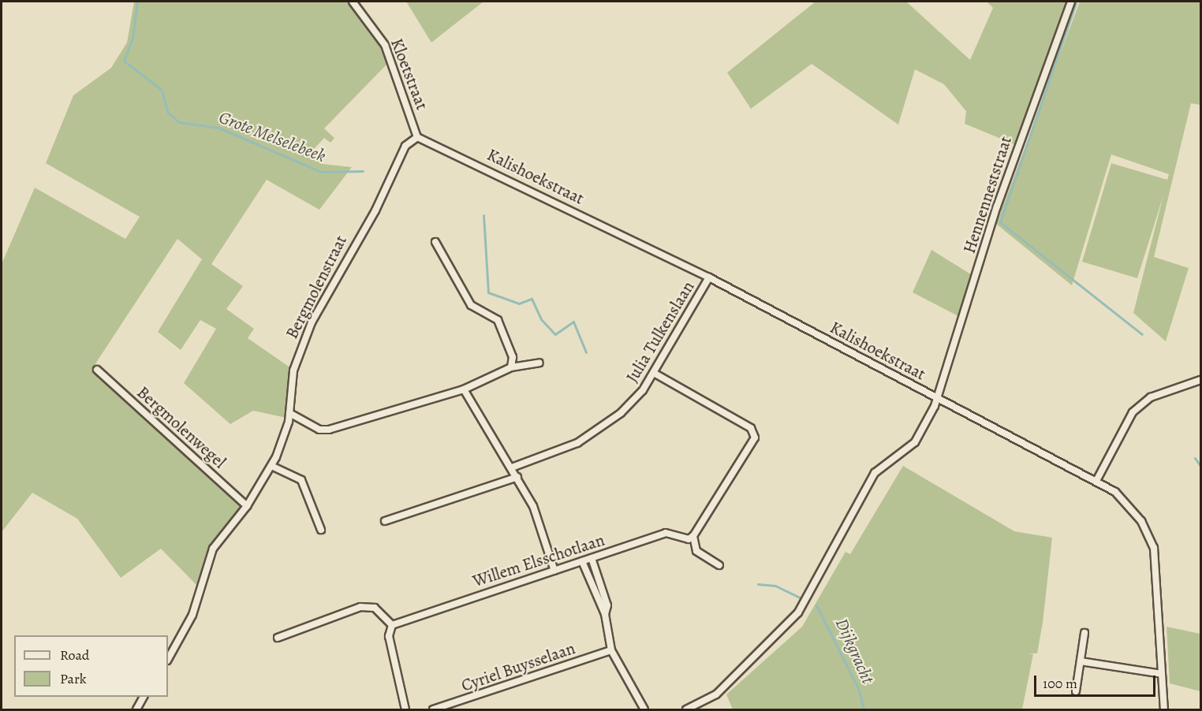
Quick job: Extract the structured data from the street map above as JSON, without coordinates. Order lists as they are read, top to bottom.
{
  "streets": {
    "street": [
      "Kloetstraat",
      "Kalishoekstraat",
      "Hennenneststraat",
      "Bergmolenstraat",
      "Julia Tulkenslaan",
      "Bergmolenwegel",
      "Willem Elsschotlaan",
      "Cyriel Buysselaan"
    ]
  },
  "crossings": [
    ["Kloetstraat", "Kalishoekstraat"],
    ["Kloetstraat", "Bergmolenstraat"],
    ["Kalishoekstraat", "Hennenneststraat"],
    ["Kalishoekstraat", "Bergmolenstraat"],
    ["Kalishoekstraat", "Julia Tulkenslaan"],
    ["Bergmolenstraat", "Bergmolenwegel"]
  ],
  "water": ["Grote Melselebeek", "Dijkgracht"],
  "legend": ["Road", "Park"],
  "scale_bar": "100 m"
}
